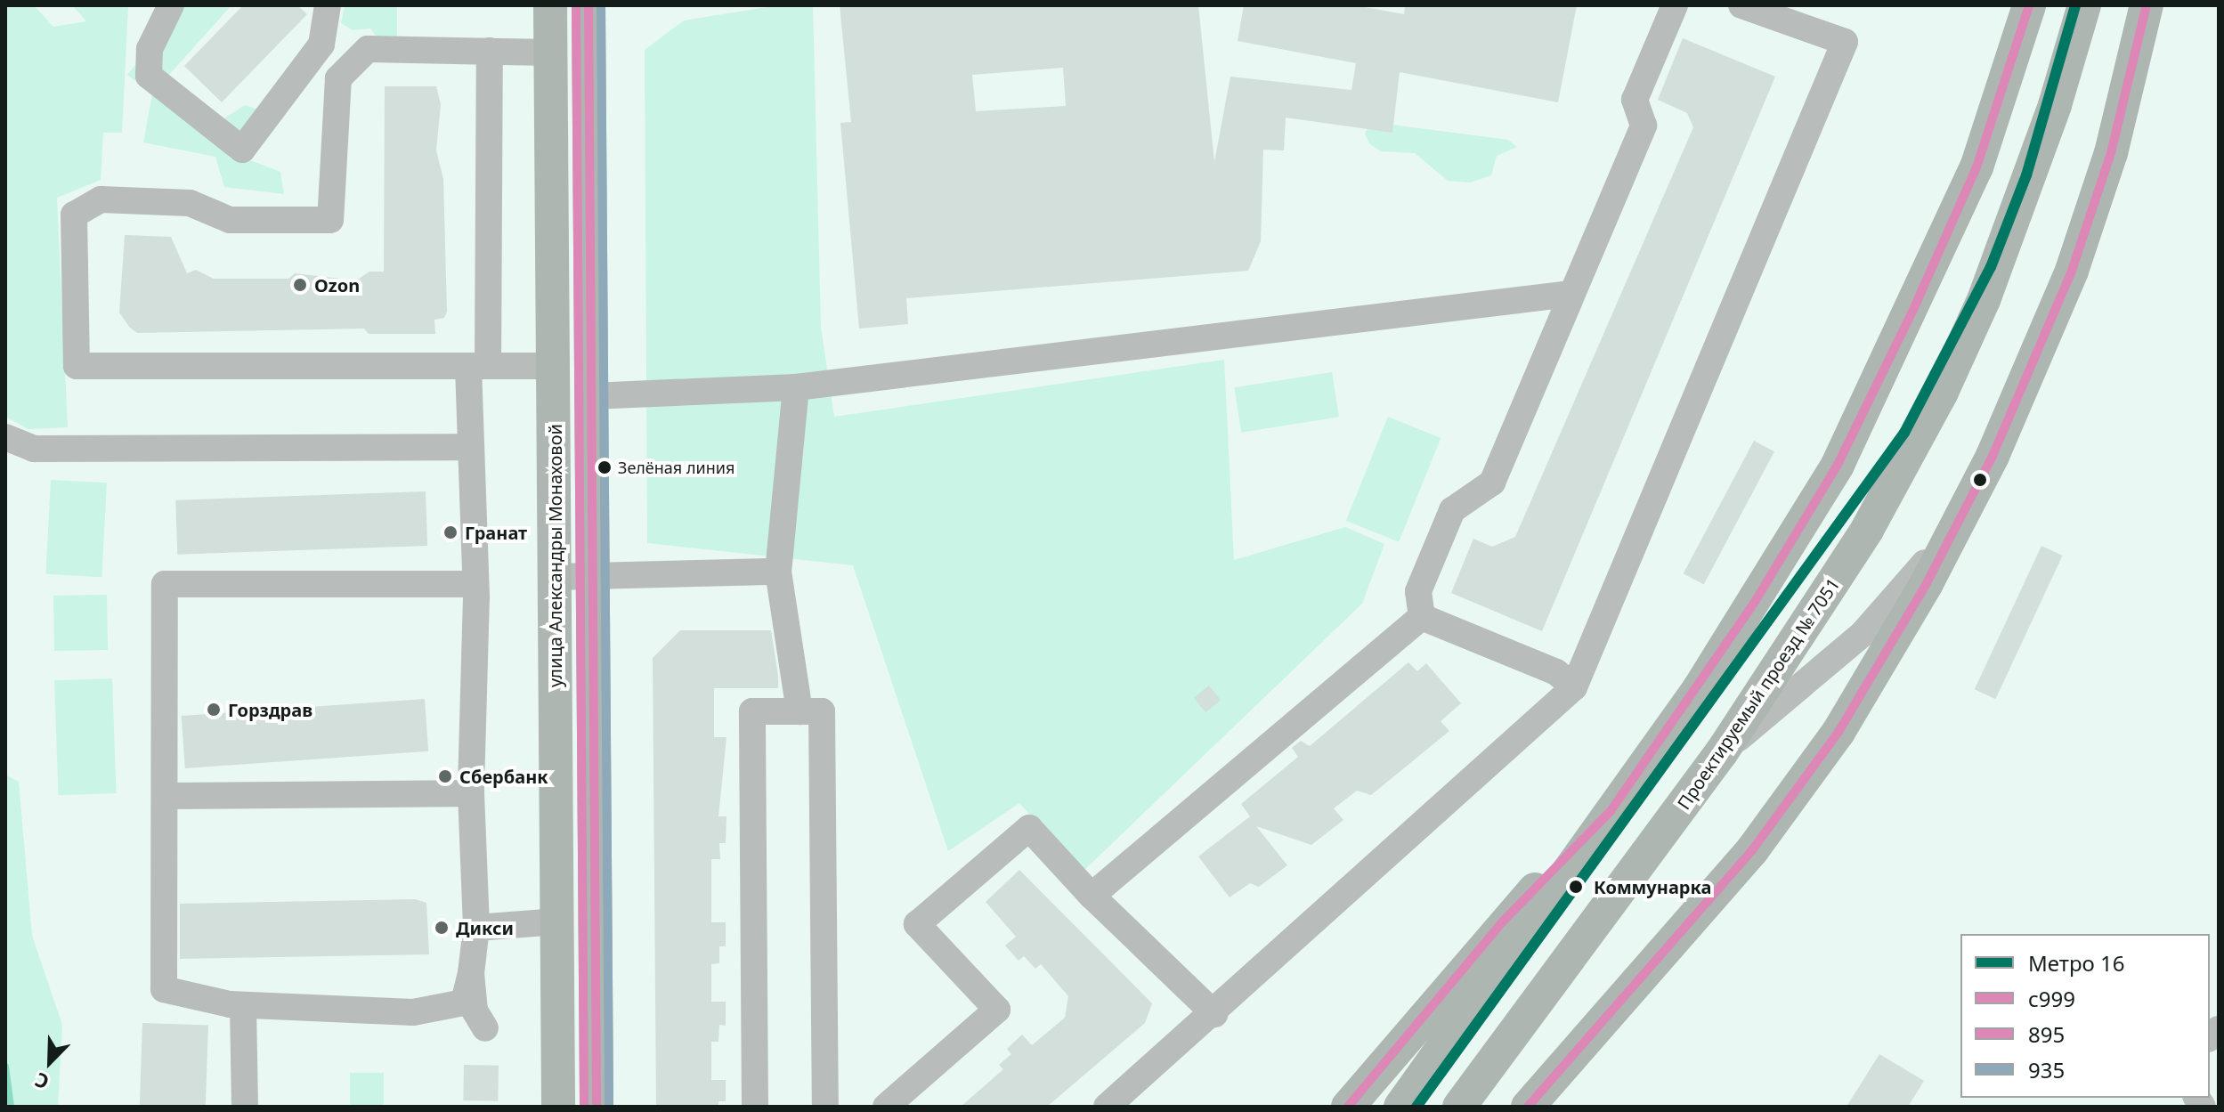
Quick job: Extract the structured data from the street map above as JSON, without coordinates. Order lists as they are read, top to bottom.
{
  "streets": {
    "main road": ["улица Александры Монаховой", "Проектируемый проезд № 7051"]
  },
  "places": [
    "Ozon",
    "Зелёная линия",
    "Гранат",
    "Горздрав",
    "Сбербанк",
    "Коммунарка",
    "Дикси"
  ],
  "lines": [
    "metro line 16",
    "transit line с999",
    "transit line 895",
    "transit line 935"
  ],
  "legend": [
    "Метро 16",
    "с999",
    "895",
    "935"
  ],
  "north": "bottom left"
}
